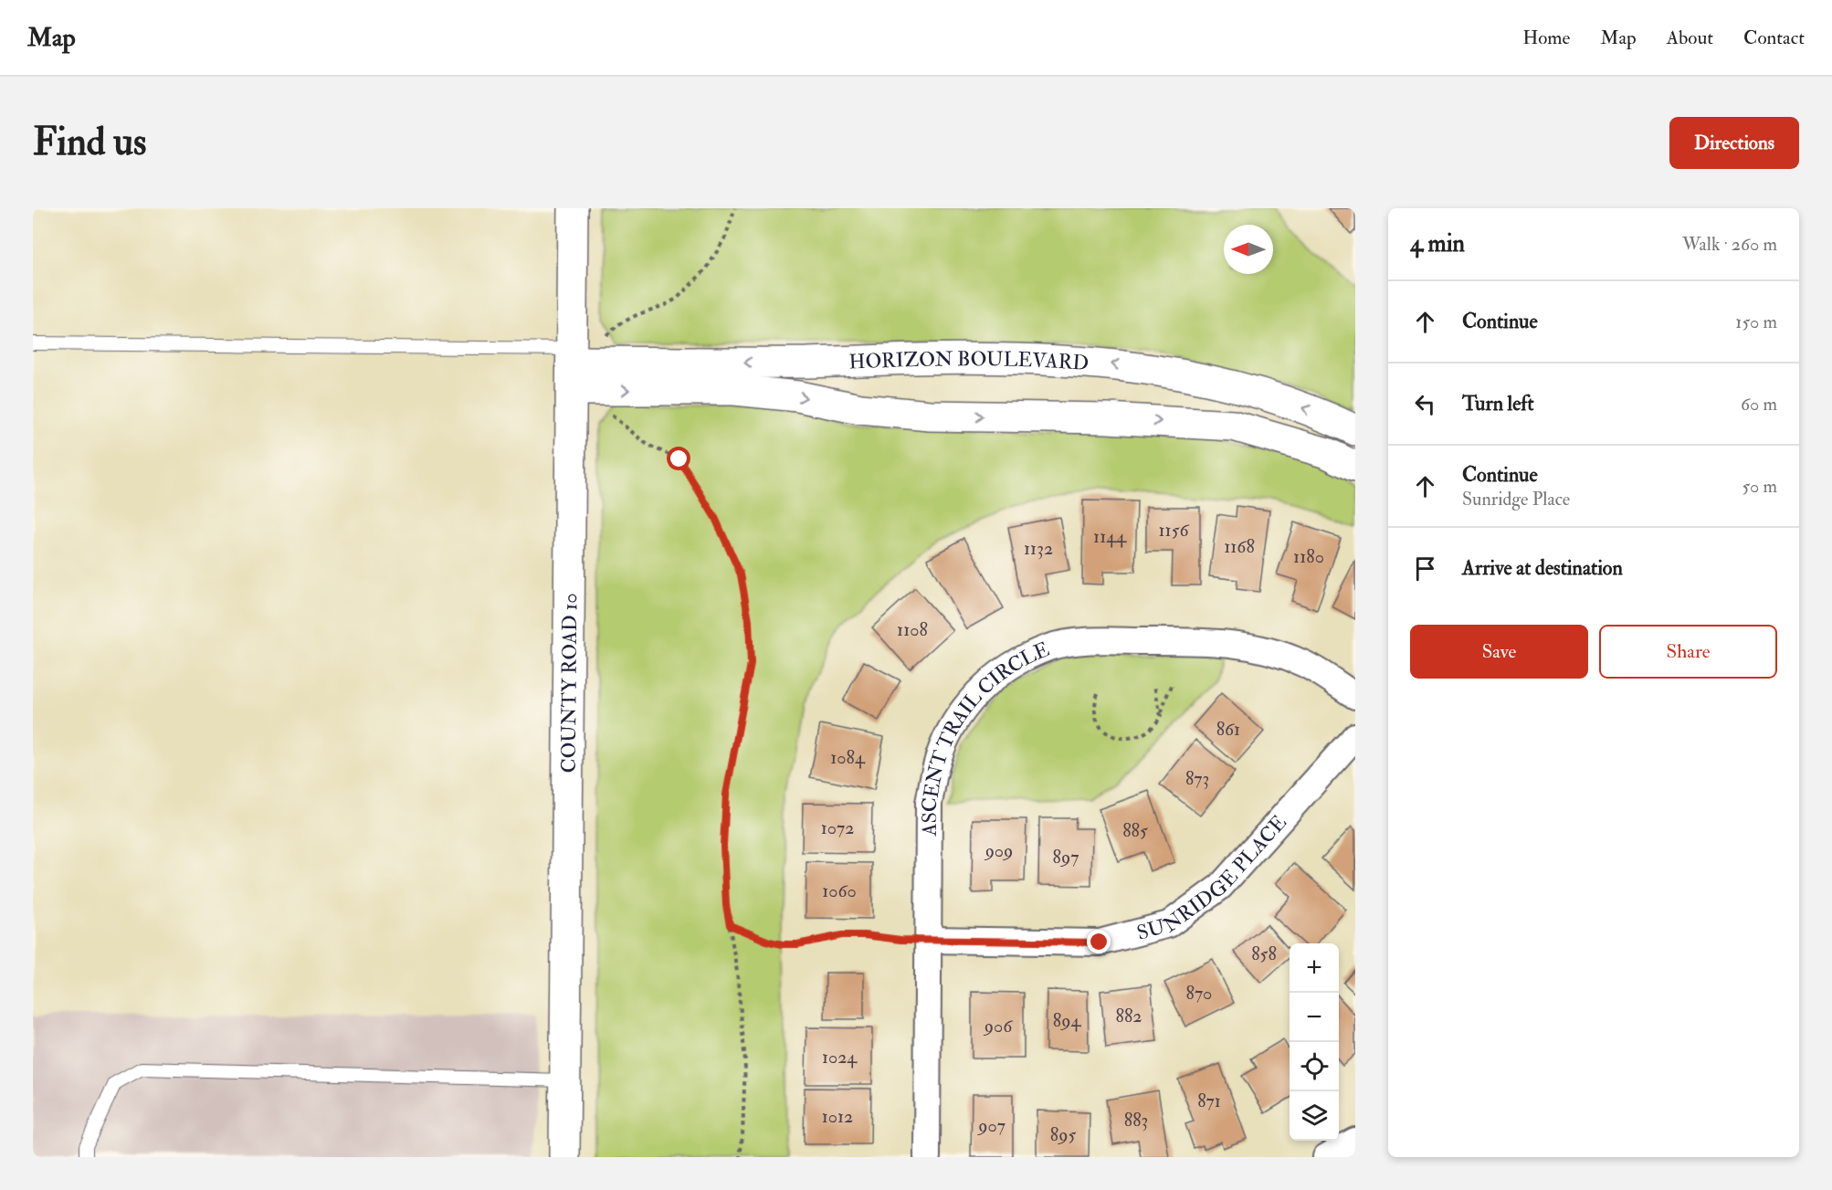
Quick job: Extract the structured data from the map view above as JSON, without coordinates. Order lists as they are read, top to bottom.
{
  "streets": {
    "street": [
      "HORIZON BOULEVARD",
      "COUNTY ROAD 10",
      "ASCENT TRAIL CIRCLE",
      "SUNRIDGE PLACE"
    ]
  },
  "crossings": [
    ["HORIZON BOULEVARD", "COUNTY ROAD 10"],
    ["ASCENT TRAIL CIRCLE", "SUNRIDGE PLACE"]
  ],
  "house_numbers": [
    "1156",
    "1144",
    "1168",
    "1132",
    "1180",
    "1108",
    "861",
    "1084",
    "873",
    "1072",
    "885",
    "909",
    "897",
    "1060",
    "858",
    "870",
    "882",
    "894",
    "906",
    "1024",
    "871",
    "1012",
    "883",
    "907",
    "895"
  ],
  "north": "left",
  "page": {
    "header": "Map",
    "nav": [
      "Home",
      "Map",
      "About",
      "Contact"
    ],
    "buttons": [
      "Directions",
      ["Save", "Share"]
    ],
    "title": "Find us",
    "heading": ["4 min", "Walk · 260 m"],
    "list": [
      ["Continue", "150 m"],
      ["Turn left", "60 m"],
      ["Continue", "Sunridge Place", "50 m"],
      "Arrive at destination"
    ],
    "map_buttons": ["+", "−"]
  }
}
